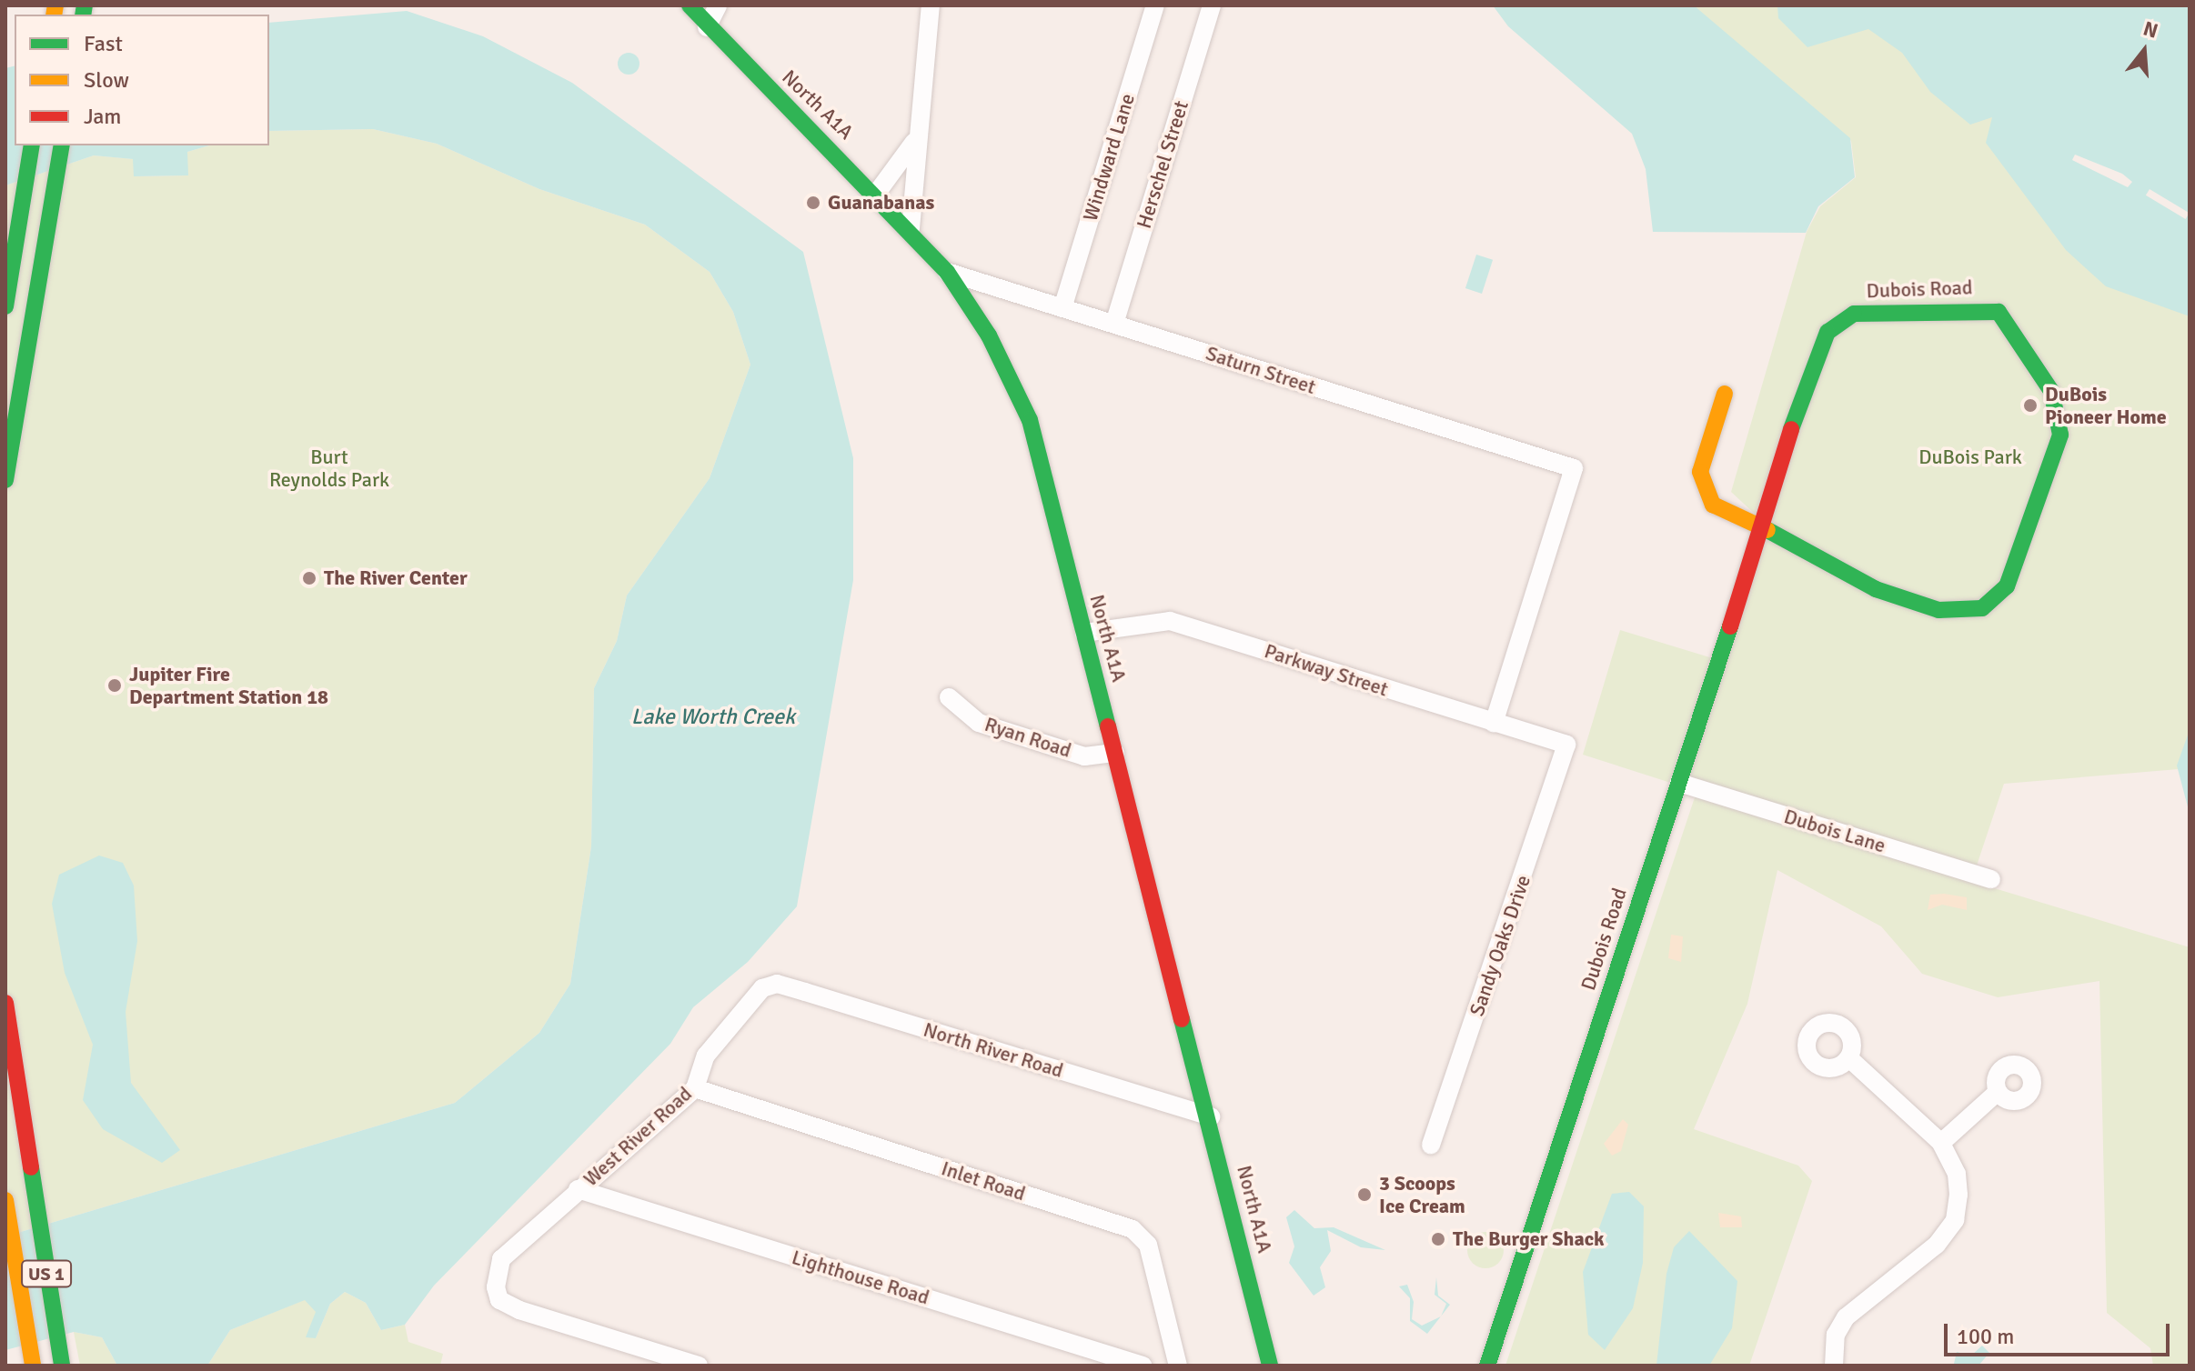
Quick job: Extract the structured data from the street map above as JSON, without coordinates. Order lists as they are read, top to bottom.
{
  "streets": {
    "street": [
      "North A1A",
      "Windward Lane",
      "Herschel Street",
      "Dubois Road",
      "Saturn Street",
      "Parkway Street",
      "Ryan Road",
      "Dubois Lane",
      "Sandy Oaks Drive",
      "North River Road",
      "West River Road",
      "Inlet Road",
      "US 1",
      "Lighthouse Road"
    ]
  },
  "crossings": [
    ["North A1A", "Saturn Street"],
    ["North A1A", "Parkway Street"],
    ["North A1A", "Ryan Road"],
    ["North A1A", "North River Road"],
    ["Windward Lane", "Saturn Street"],
    ["Herschel Street", "Saturn Street"],
    ["Dubois Road", "Dubois Lane"],
    ["Saturn Street", "Parkway Street"],
    ["Parkway Street", "Sandy Oaks Drive"],
    ["North River Road", "West River Road"],
    ["West River Road", "Inlet Road"],
    ["West River Road", "Lighthouse Road"]
  ],
  "water": ["Lake Worth Creek"],
  "parks": ["Burt Reynolds Park", "DuBois Park"],
  "places": [
    "Guanabanas",
    "DuBois Pioneer Home",
    "The River Center",
    "Jupiter Fire Department Station 18",
    "3 Scoops Ice Cream",
    "The Burger Shack"
  ],
  "legend": ["Fast", "Slow", "Jam"],
  "scale_bar": "100 m",
  "north": "top"
}
